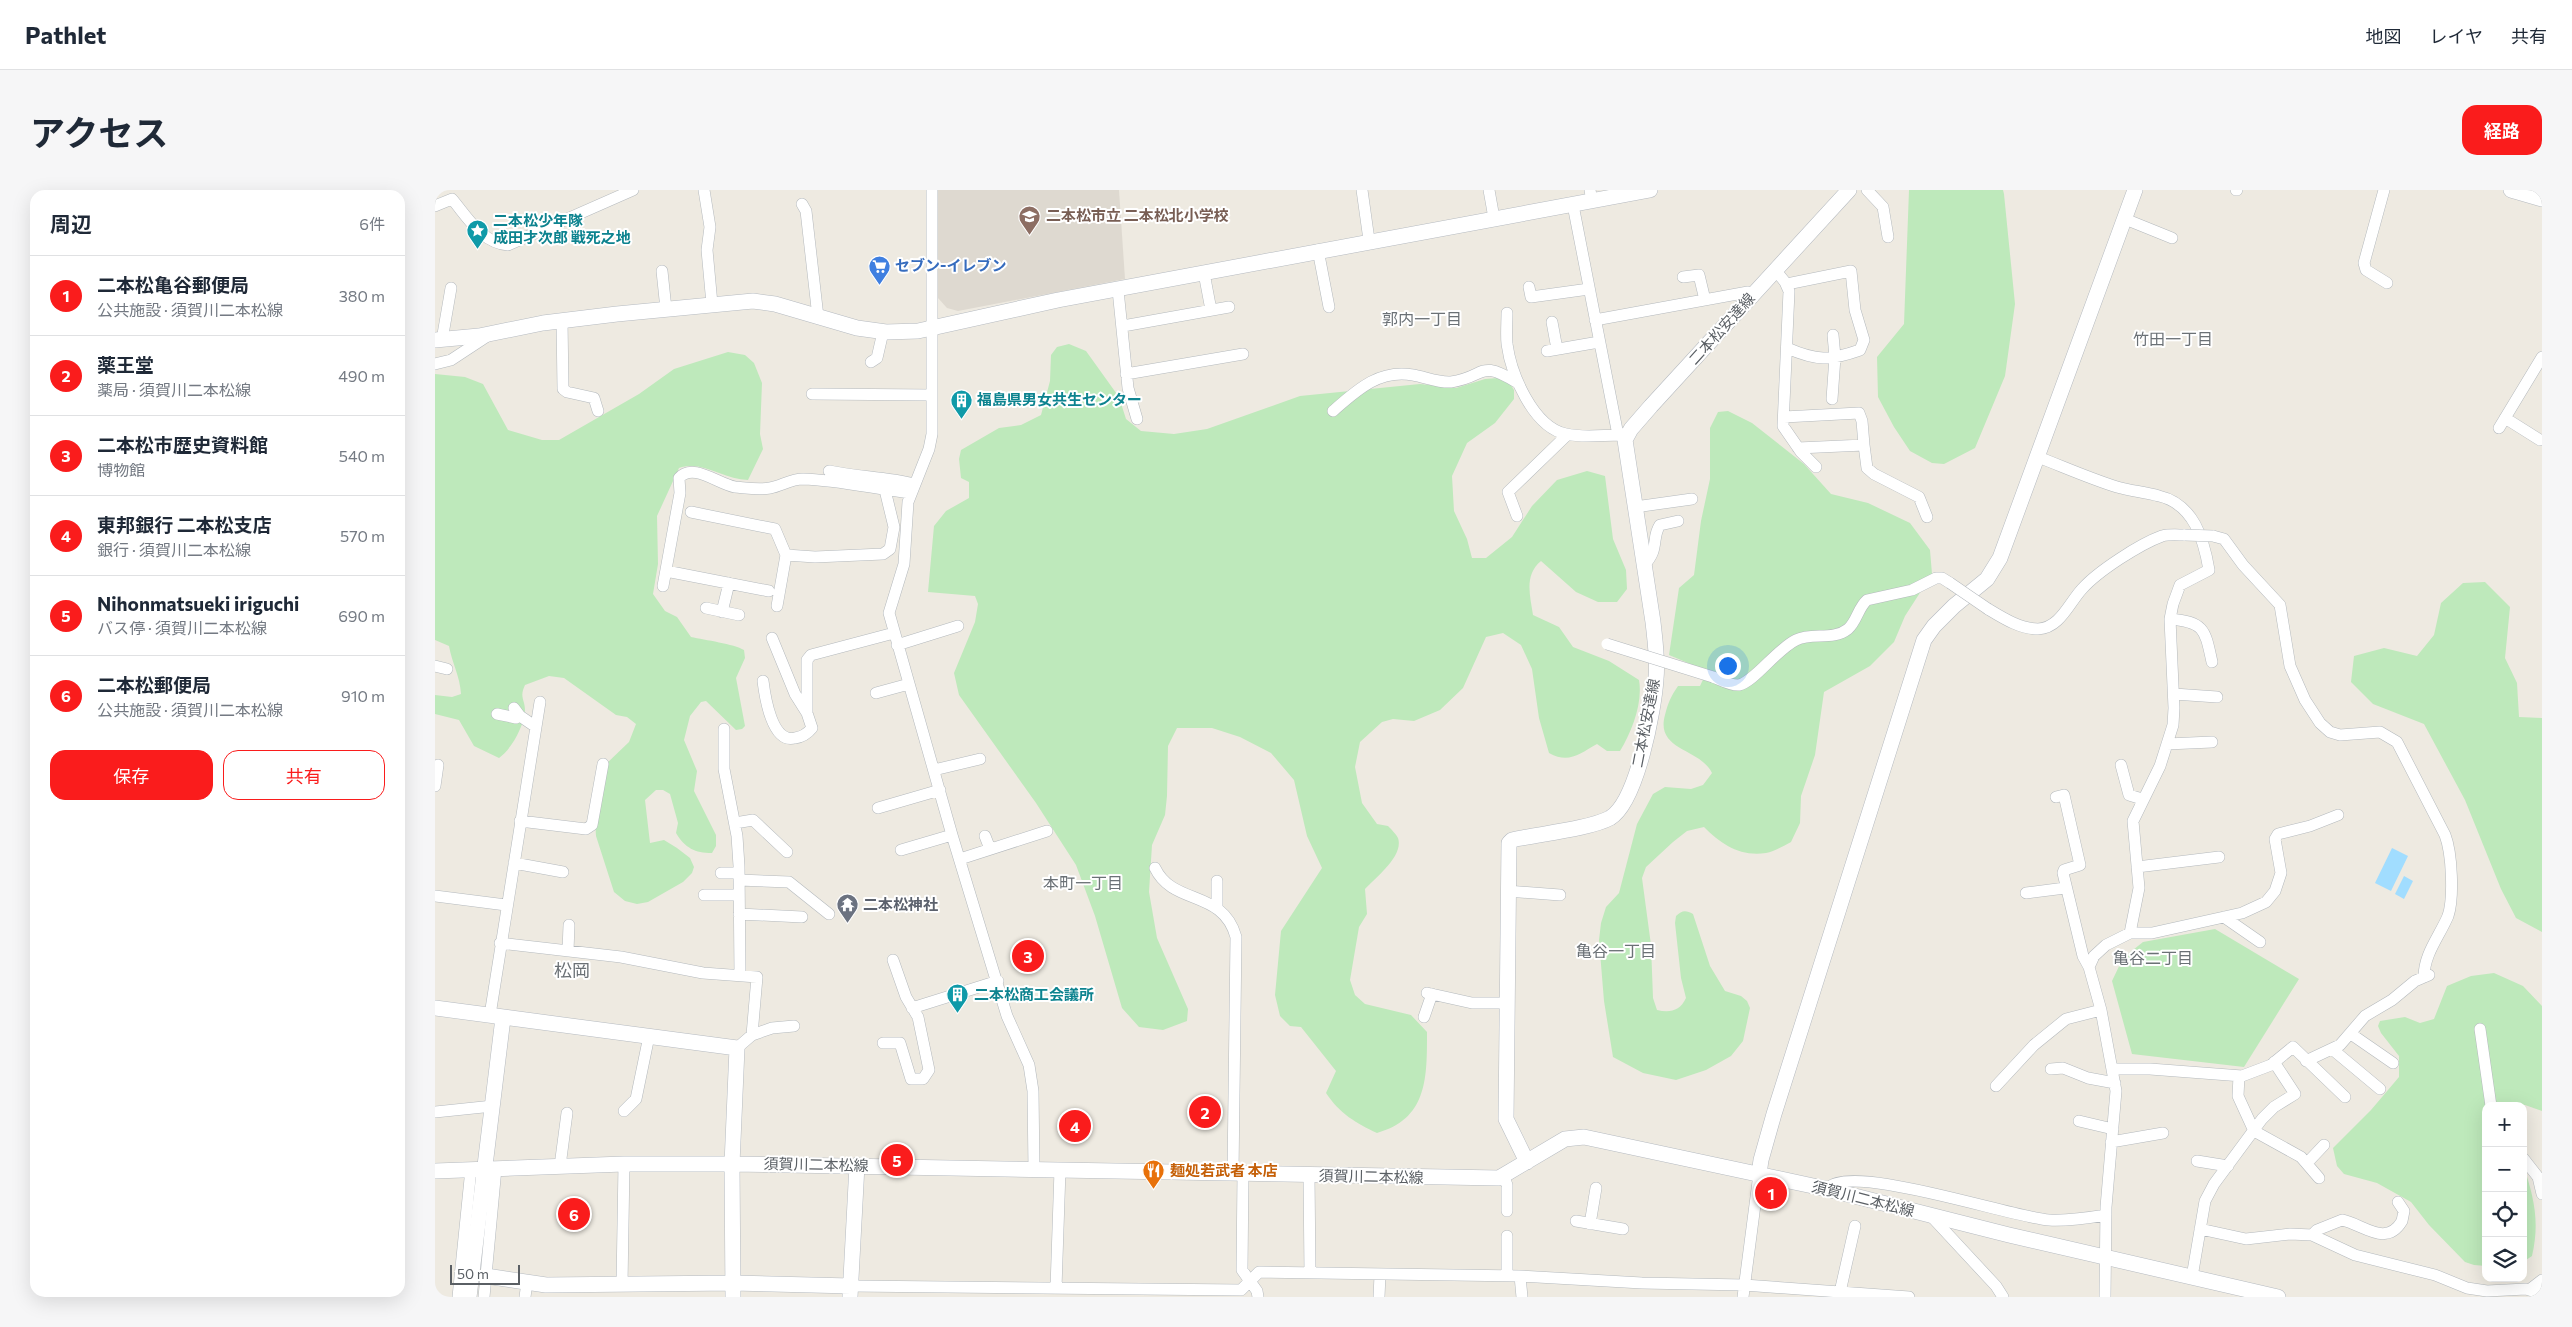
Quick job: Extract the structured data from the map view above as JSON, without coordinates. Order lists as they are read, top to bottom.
{
  "streets": {
    "street": ["二本松安達線", "須賀川二本松線"]
  },
  "crossings": [
    ["二本松安達線", "須賀川二本松線"]
  ],
  "districts": [
    "郭内一丁目",
    "竹田一丁目",
    "本町一丁目",
    "亀谷一丁目",
    "亀谷二丁目",
    "松岡"
  ],
  "places": {
    "school or university": ["二本松市立 二本松北小学校"],
    "place": ["二本松少年隊 成田才次郎 戦死之地"],
    "supermarket": ["セブン-イレブン"],
    "building": ["福島県男女共生センター", "二本松商工会議所"],
    "temple": ["二本松神社"],
    "restaurant": ["麺処若武者 本店"]
  },
  "scale_bar": "50 m",
  "page": {
    "header": "Pathlet",
    "nav": ["地図", "レイヤ", "共有"],
    "title": "アクセス",
    "buttons": [
      "経路",
      ["保存", "共有"]
    ],
    "heading": ["周辺", "6件"],
    "list": [
      {
        "mark": "1",
        "name": "二本松亀谷郵便局",
        "note": "公共施設 · 須賀川二本松線",
        "value": "380 m"
      },
      {
        "mark": "2",
        "name": "薬王堂",
        "note": "薬局 · 須賀川二本松線",
        "value": "490 m"
      },
      {
        "mark": "3",
        "name": "二本松市歴史資料館",
        "note": "博物館",
        "value": "540 m"
      },
      {
        "mark": "4",
        "name": "東邦銀行 二本松支店",
        "note": "銀行 · 須賀川二本松線",
        "value": "570 m"
      },
      {
        "mark": "5",
        "name": "Nihonmatsueki iriguchi",
        "note": "バス停 · 須賀川二本松線",
        "value": "690 m"
      },
      {
        "mark": "6",
        "name": "二本松郵便局",
        "note": "公共施設 · 須賀川二本松線",
        "value": "910 m"
      }
    ],
    "pins": [
      "3",
      "2",
      "4",
      "5",
      "1",
      "6"
    ],
    "map_buttons": ["+", "−"],
    "scale": "50 m"
  }
}
